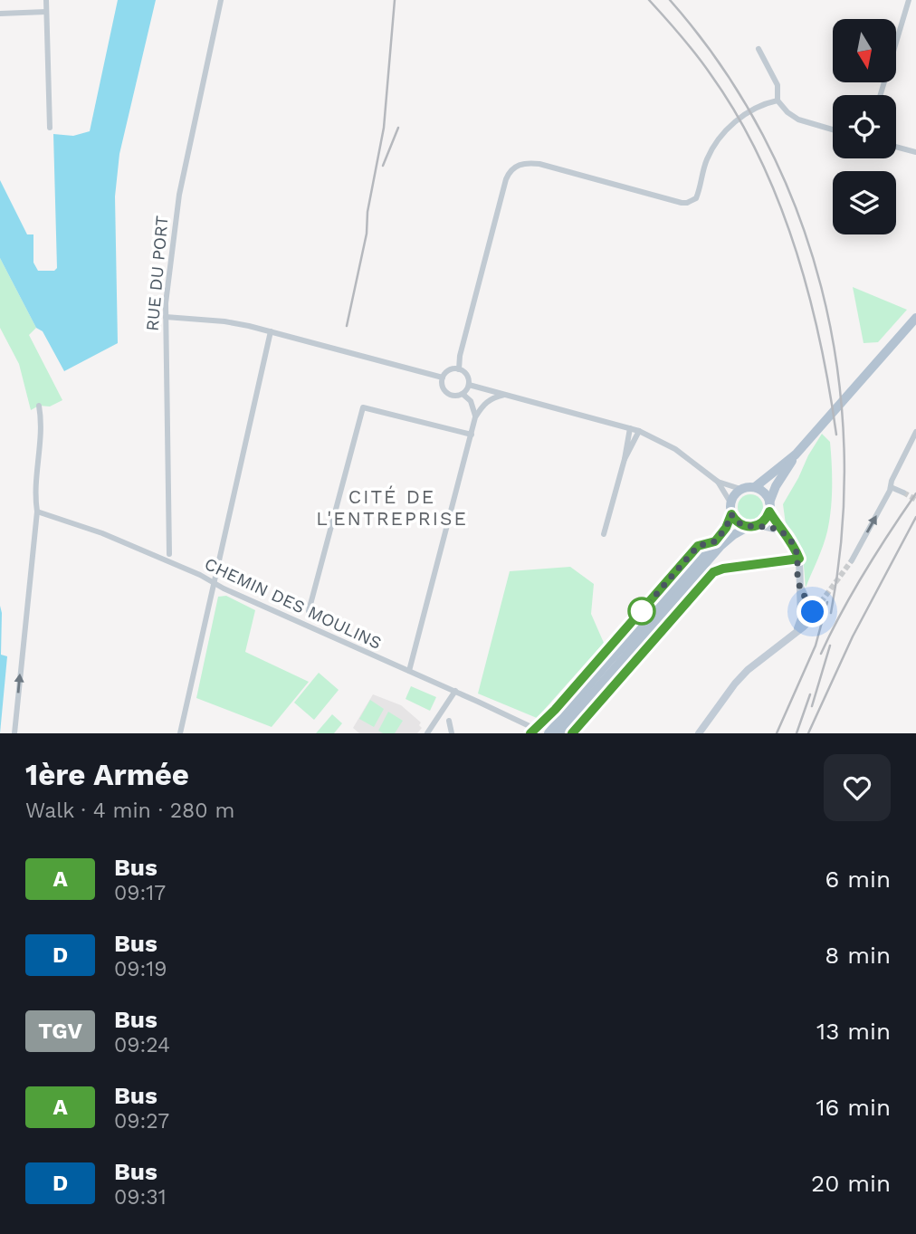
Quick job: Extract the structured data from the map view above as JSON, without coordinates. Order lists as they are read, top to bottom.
{
  "streets": {
    "street": ["RUE DU PORT", "CHEMIN DES MOULINS"]
  },
  "districts": ["CITÉ DE L'ENTREPRISE"],
  "lines": ["bus line A"],
  "north": "bottom",
  "page": {
    "heading": ["1ère Armée", "Walk · 4 min · 280 m"],
    "list": [
      {
        "mark": "A",
        "name": "Bus",
        "note": "09:17",
        "value": "6 min"
      },
      {
        "mark": "D",
        "name": "Bus",
        "note": "09:19",
        "value": "8 min"
      },
      {
        "mark": "TGV",
        "name": "Bus",
        "note": "09:24",
        "value": "13 min"
      },
      {
        "mark": "A",
        "name": "Bus",
        "note": "09:27",
        "value": "16 min"
      },
      {
        "mark": "D",
        "name": "Bus",
        "note": "09:31",
        "value": "20 min"
      }
    ]
  }
}
